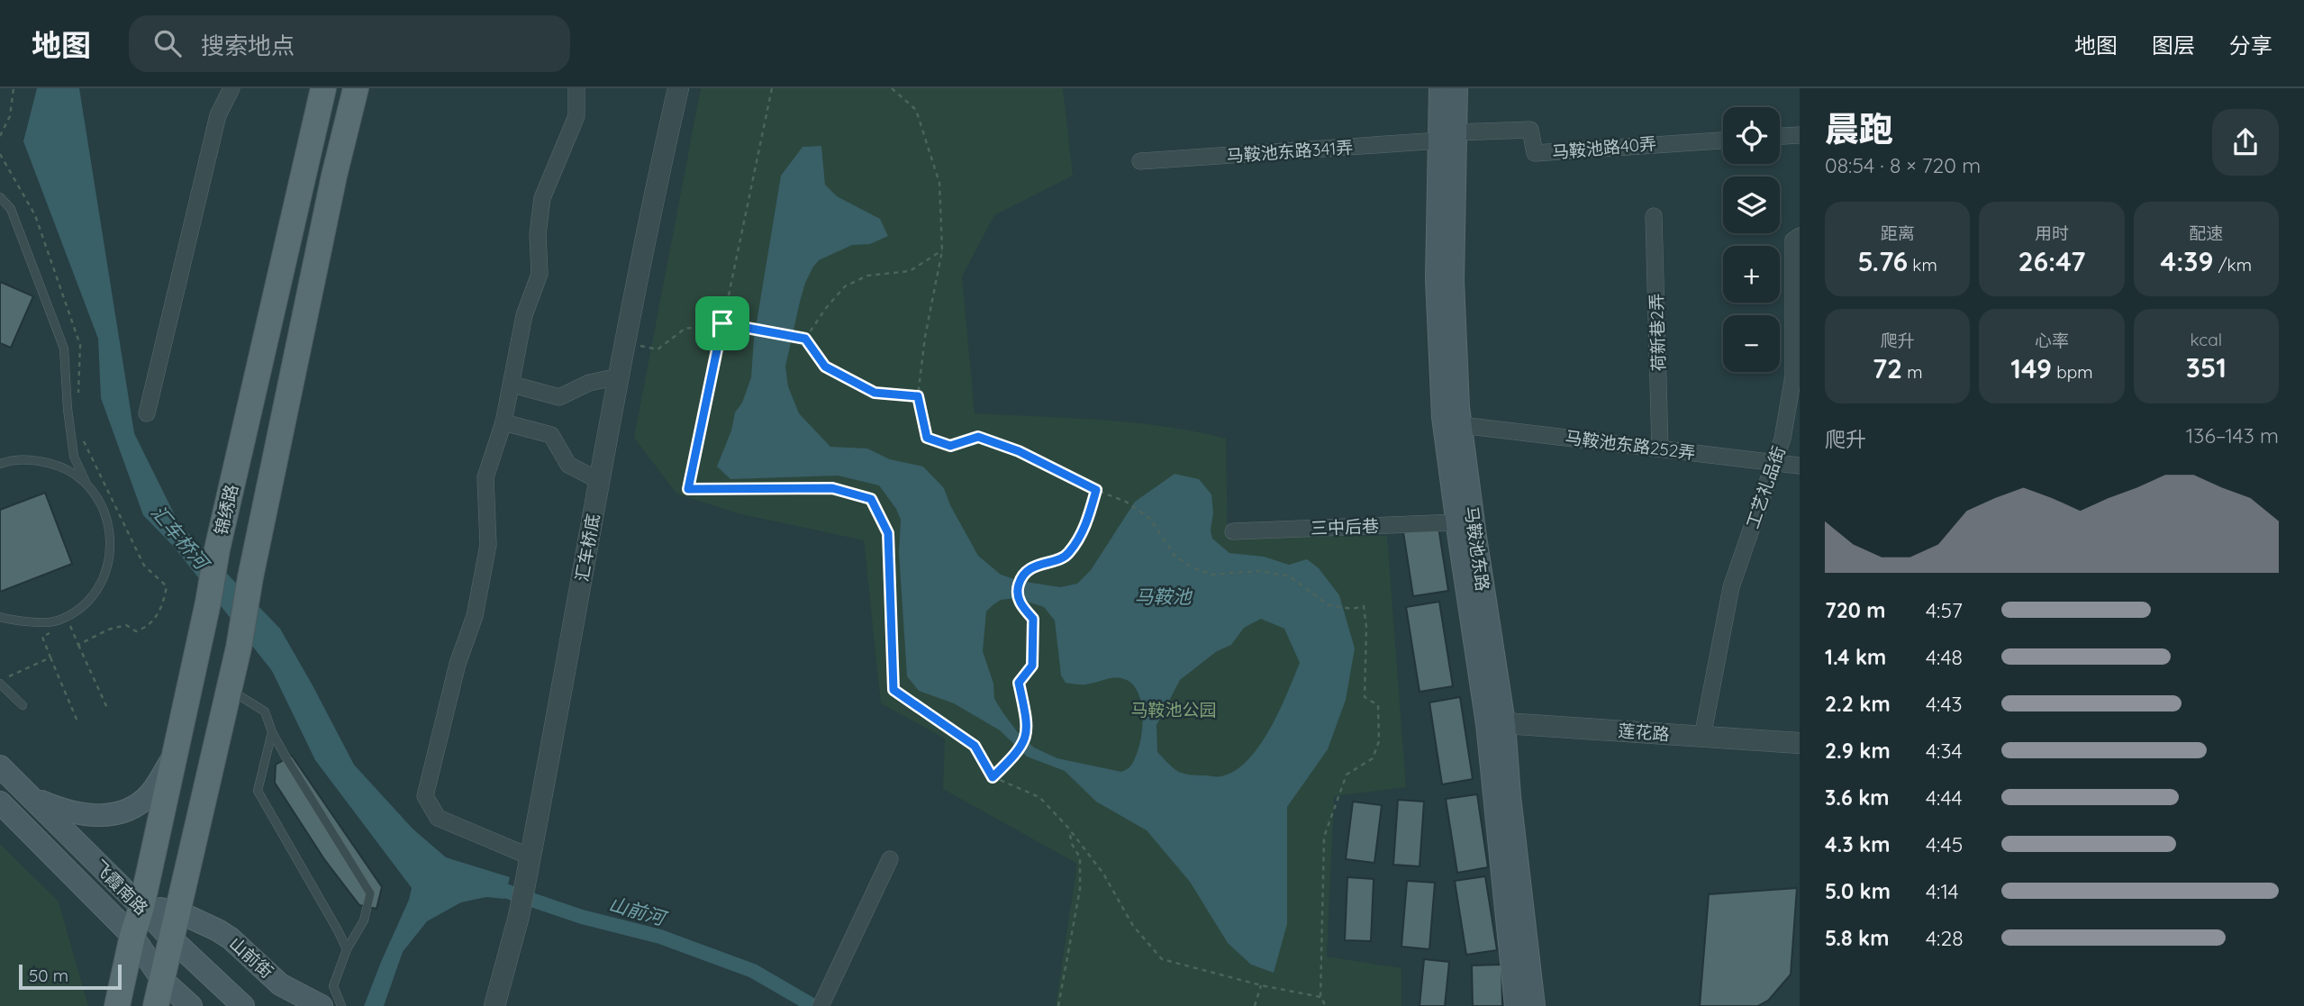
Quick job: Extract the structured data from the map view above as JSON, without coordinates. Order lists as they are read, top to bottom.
{
  "streets": {
    "main road": [
      "锦绣路",
      "马鞍池东路",
      "飞霞南路",
      "山前街"
    ],
    "street": [
      "马鞍池路40弄",
      "马鞍池东路341弄",
      "荷新巷2弄",
      "马鞍池东路252弄",
      "工艺礼品街",
      "三中后巷",
      "汇车桥底",
      "莲花路"
    ]
  },
  "crossings": [
    ["马鞍池路40弄", "马鞍池东路341弄"],
    ["马鞍池路40弄", "马鞍池东路"],
    ["马鞍池东路341弄", "马鞍池东路"],
    ["荷新巷2弄", "马鞍池东路252弄"],
    ["马鞍池东路252弄", "工艺礼品街"],
    ["马鞍池东路252弄", "马鞍池东路"],
    ["工艺礼品街", "莲花路"],
    ["锦绣路", "飞霞南路"],
    ["锦绣路", "山前街"],
    ["三中后巷", "马鞍池东路"],
    ["马鞍池东路", "莲花路"],
    ["飞霞南路", "山前街"]
  ],
  "water": ["汇车桥河", "马鞍池", "山前河"],
  "parks": ["马鞍池公园"],
  "scale_bar": "50 m",
  "page": {
    "header": "地图",
    "search": "搜索地点",
    "nav": ["地图", "图层", "分享"],
    "heading": ["晨跑", "08:54 · 8 × 720 m"],
    "map_buttons": ["+", "−"],
    "stats": [
      ["距离", "5.76 km"],
      ["用时", "26:47"],
      ["配速", "4:39 /km"],
      ["爬升", "72 m"],
      ["心率", "149 bpm"],
      ["kcal", "351"]
    ],
    "chart": ["爬升", "136–143 m"],
    "list": [
      {
        "name": "720 m",
        "note": "4:57"
      },
      {
        "name": "1.4 km",
        "note": "4:48"
      },
      {
        "name": "2.2 km",
        "note": "4:43"
      },
      {
        "name": "2.9 km",
        "note": "4:34"
      },
      {
        "name": "3.6 km",
        "note": "4:44"
      },
      {
        "name": "4.3 km",
        "note": "4:45"
      },
      {
        "name": "5.0 km",
        "note": "4:14"
      },
      {
        "name": "5.8 km",
        "note": "4:28"
      }
    ],
    "scale": "50 m"
  }
}
